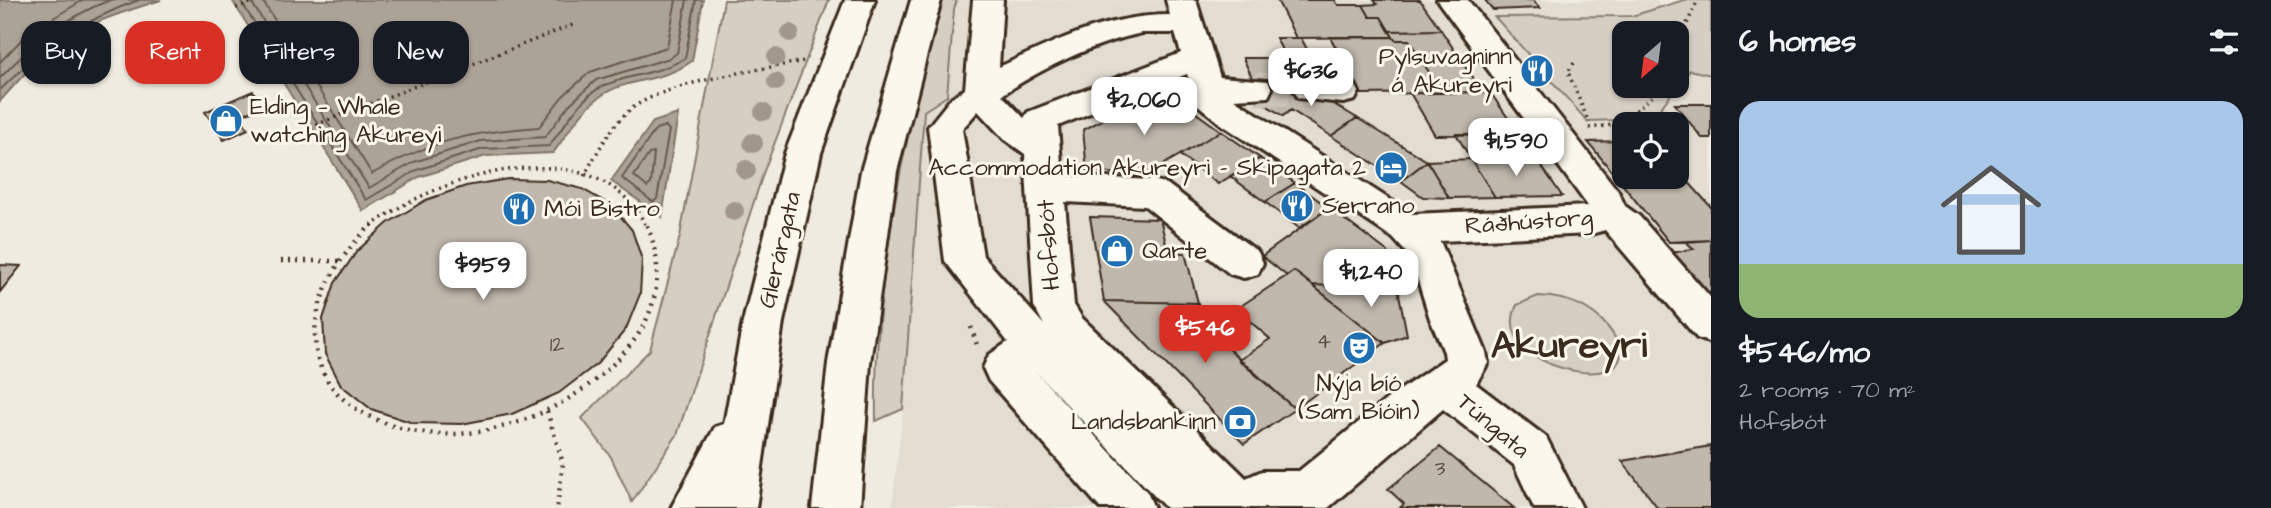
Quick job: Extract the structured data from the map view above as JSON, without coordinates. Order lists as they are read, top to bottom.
{
  "streets": {
    "main road": [
      "Ráðhústorg",
      "Hofsbót",
      "Glerárgata",
      "Túngata"
    ]
  },
  "districts": ["Akureyri"],
  "places": {
    "restaurant": ["Pylsuvagninn á Akureyri", "Serrano", "Mói Bistro"],
    "shop": ["Elding — Whale watching Akureyi", "Qarte"],
    "hotel": ["Accommodation Akureyri - Skipagata 2"],
    "theatre": ["Nýja bíó (Sam Bíóin)"],
    "bank": ["Landsbankinn"]
  },
  "house_numbers": ["4", "12", "3"],
  "north": "bottom left",
  "page": {
    "heading": "6 homes",
    "chip": [
      "Buy",
      "Rent",
      "Filters",
      "New"
    ],
    "price": [
      "$636",
      "$2,060",
      "$1,590",
      "$959",
      "$1,240",
      "$546"
    ],
    "list": [
      {
        "name": "$546/mo",
        "note": "2 rooms · 70 m² · Hofsbót"
      }
    ]
  }
}
